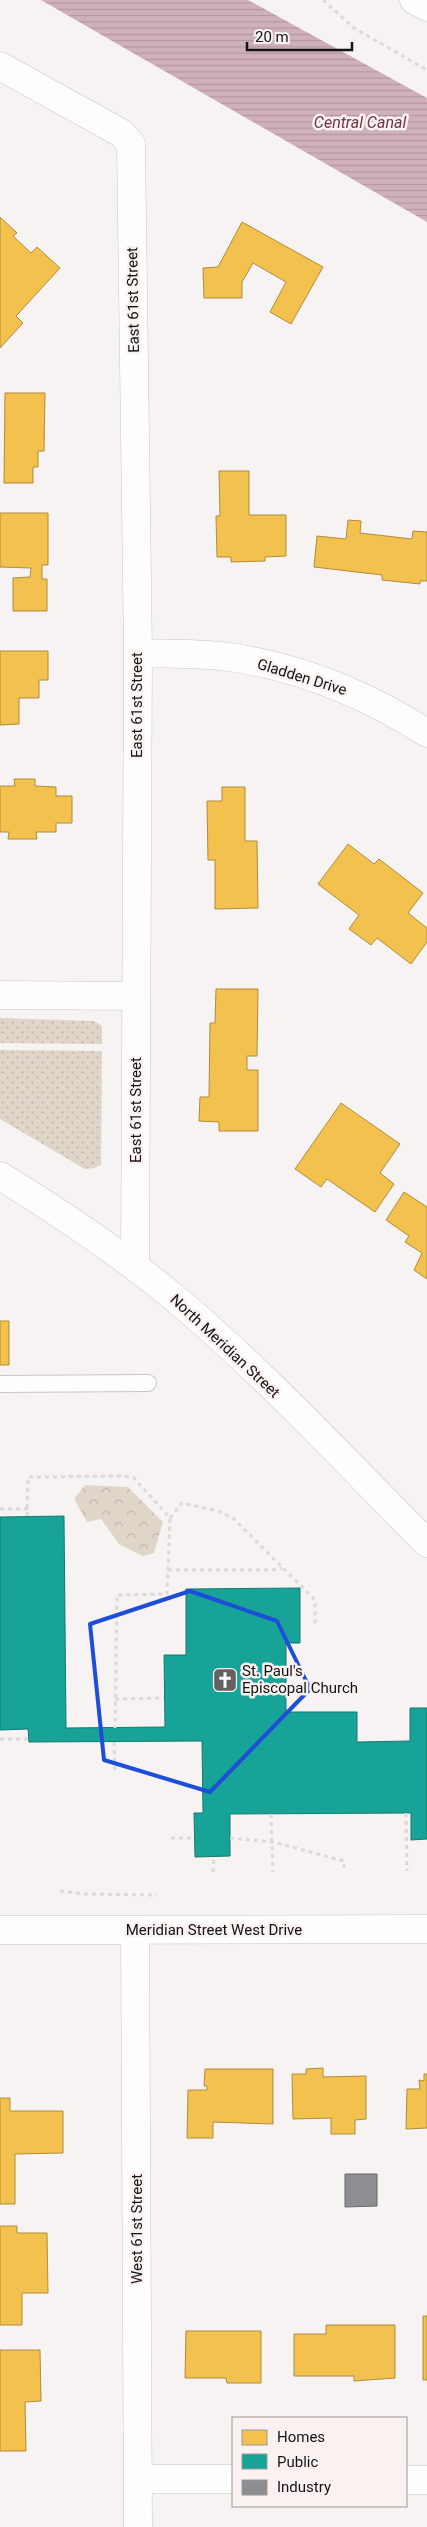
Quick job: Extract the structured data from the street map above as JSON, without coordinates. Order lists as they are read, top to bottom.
{
  "streets": {
    "street": [
      "East 61st Street",
      "Gladden Drive",
      "North Meridian Street",
      "Meridian Street West Drive",
      "West 61st Street"
    ]
  },
  "crossings": [
    ["East 61st Street", "Gladden Drive"],
    ["East 61st Street", "North Meridian Street"],
    ["Meridian Street West Drive", "West 61st Street"]
  ],
  "water": ["Central Canal"],
  "places": {
    "church": ["St. Paul's Episcopal Church"]
  },
  "legend": ["Homes", "Public", "Industry"],
  "scale_bar": "20 m"
}
